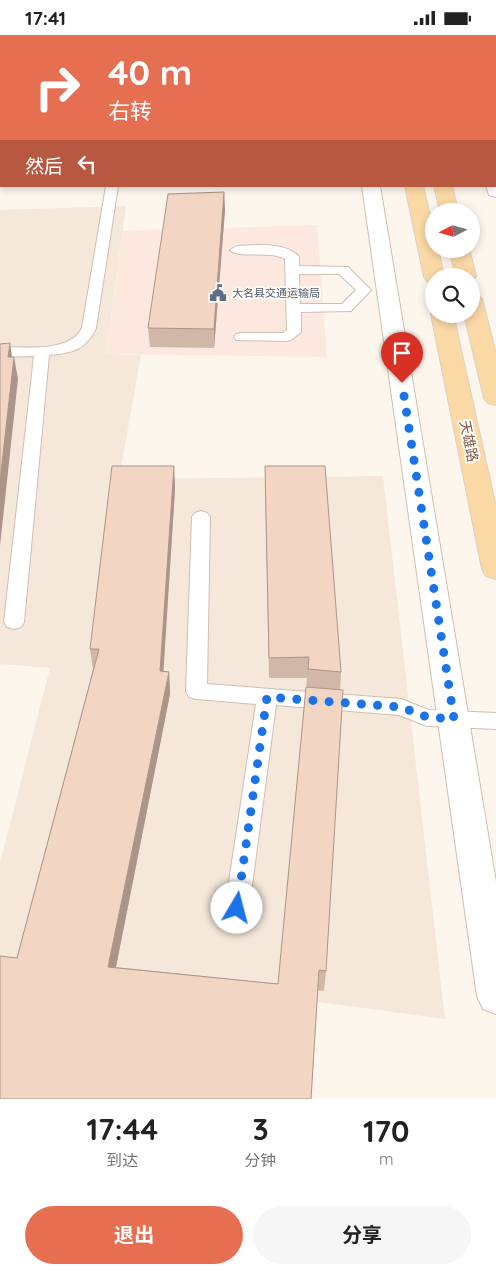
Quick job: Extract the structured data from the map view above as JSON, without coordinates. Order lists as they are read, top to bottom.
{
  "streets": {
    "main road": ["天雄路"]
  },
  "places": {
    "public building": ["大名县交通运输局"]
  },
  "north": "left",
  "page": {
    "status": "17:41",
    "turn": ["40 m", "右转"],
    "then": "然后",
    "eta": [
      "17:44",
      "到达",
      "3",
      "分钟",
      "170",
      "m"
    ],
    "buttons": ["退出", "分享"]
  }
}
